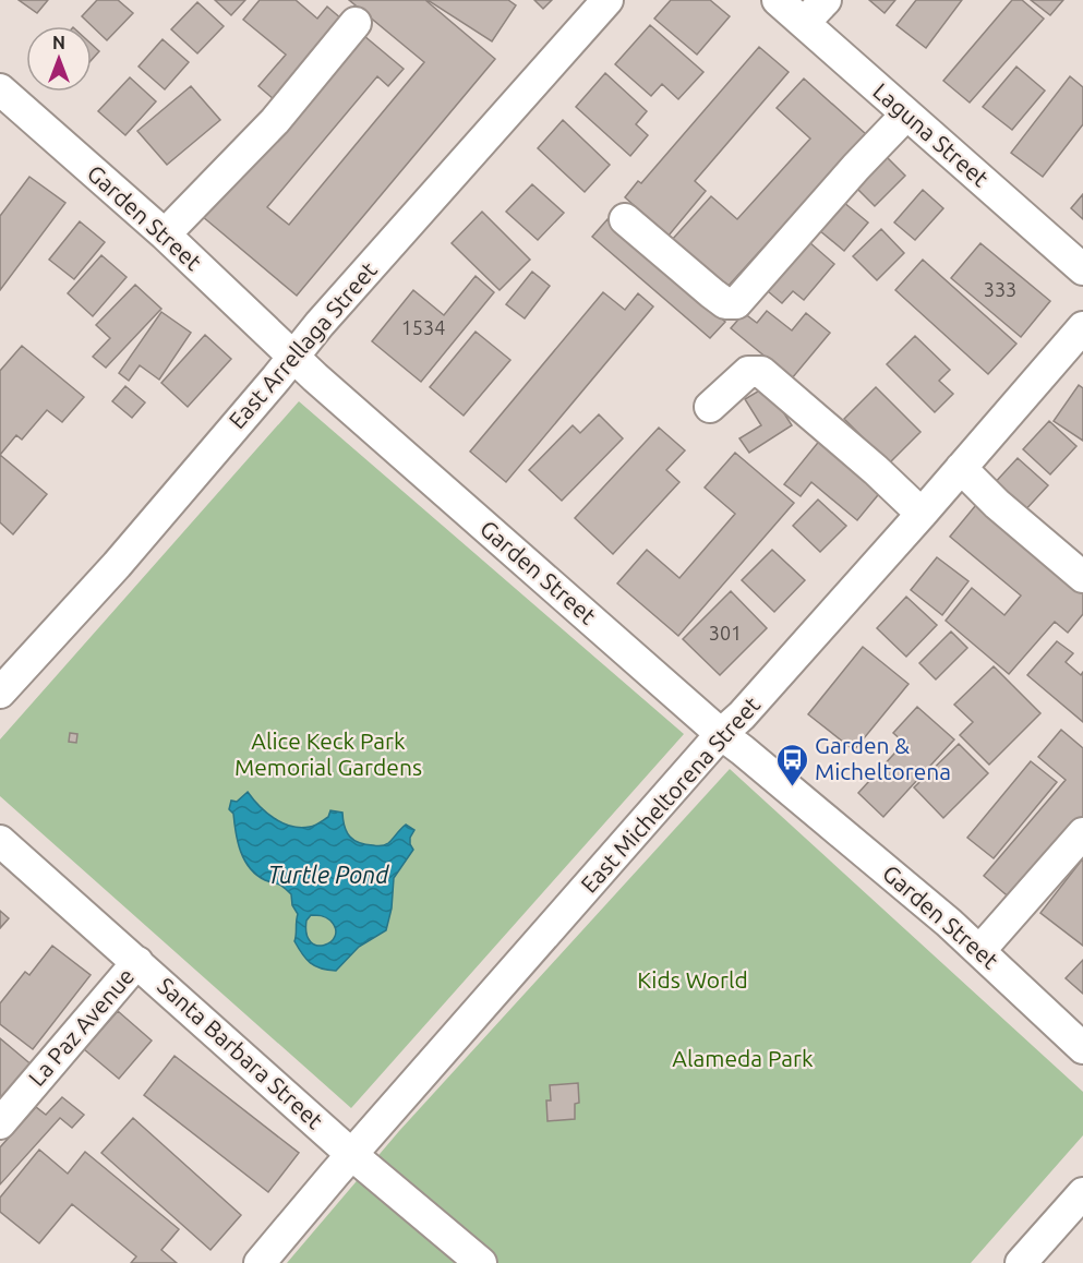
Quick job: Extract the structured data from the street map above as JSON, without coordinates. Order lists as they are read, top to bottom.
{
  "streets": {
    "street": [
      "Laguna Street",
      "Garden Street",
      "East Arrellaga Street",
      "East Micheltorena Street",
      "La Paz Avenue",
      "Santa Barbara Street"
    ]
  },
  "crossings": [
    ["Garden Street", "East Arrellaga Street"],
    ["Garden Street", "East Micheltorena Street"],
    ["East Micheltorena Street", "Santa Barbara Street"],
    ["La Paz Avenue", "Santa Barbara Street"]
  ],
  "water": ["Turtle Pond"],
  "parks": ["Alice Keck Park Memorial Gardens", "Kids World", "Alameda Park"],
  "places": {
    "bus stop": ["Garden & Micheltorena"]
  },
  "house_numbers": ["333", "1534", "301"],
  "north": "top"
}
